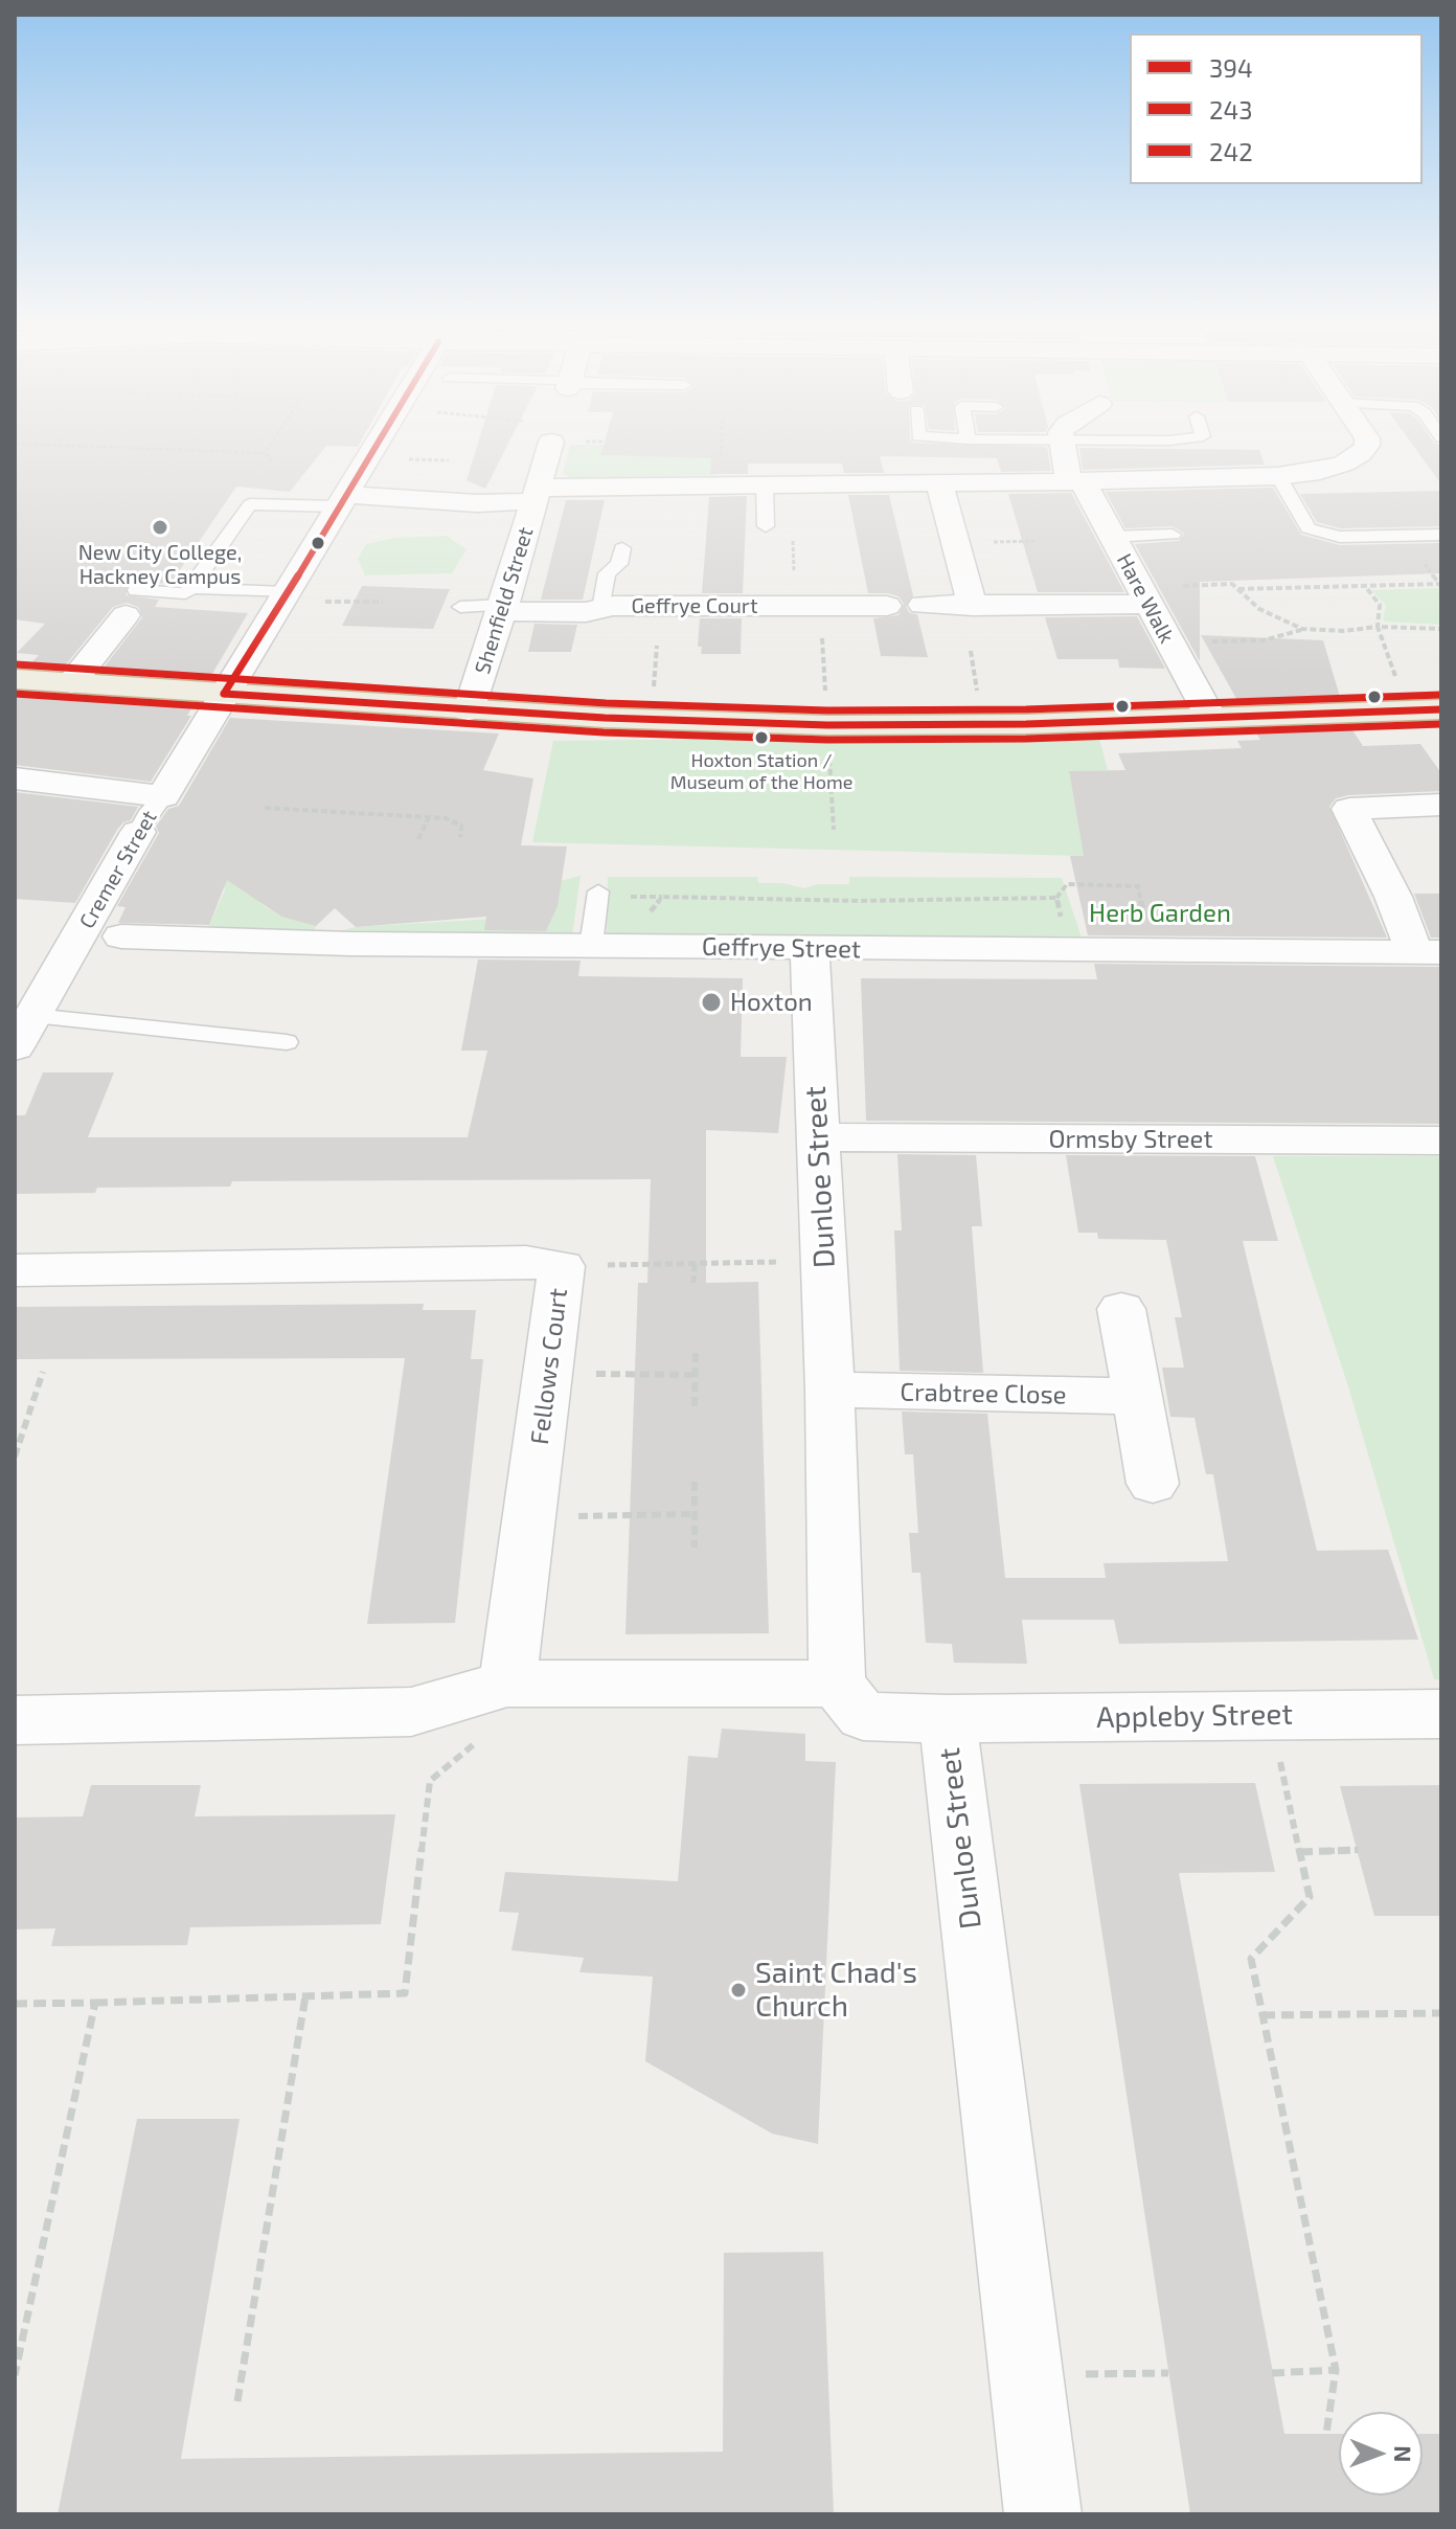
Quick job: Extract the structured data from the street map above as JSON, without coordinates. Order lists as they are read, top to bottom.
{
  "streets": {
    "street": [
      "Hare Walk",
      "Shenfield Street",
      "Geffrye Court",
      "Cremer Street",
      "Geffrye Street",
      "Ormsby Street",
      "Dunloe Street",
      "Fellows Court",
      "Crabtree Close",
      "Appleby Street"
    ]
  },
  "crossings": [
    ["Shenfield Street", "Geffrye Court"],
    ["Geffrye Street", "Dunloe Street"],
    ["Ormsby Street", "Dunloe Street"],
    ["Dunloe Street", "Crabtree Close"],
    ["Dunloe Street", "Appleby Street"]
  ],
  "parks": ["Herb Garden"],
  "places": [
    "New City College, Hackney Campus",
    "Hoxton Station / Museum of the Home",
    "Hoxton",
    "Saint Chad's Church"
  ],
  "lines": ["transit line 394", "transit line 242", "transit line 243"],
  "legend": ["394", "243", "242"],
  "north": "right"
}
